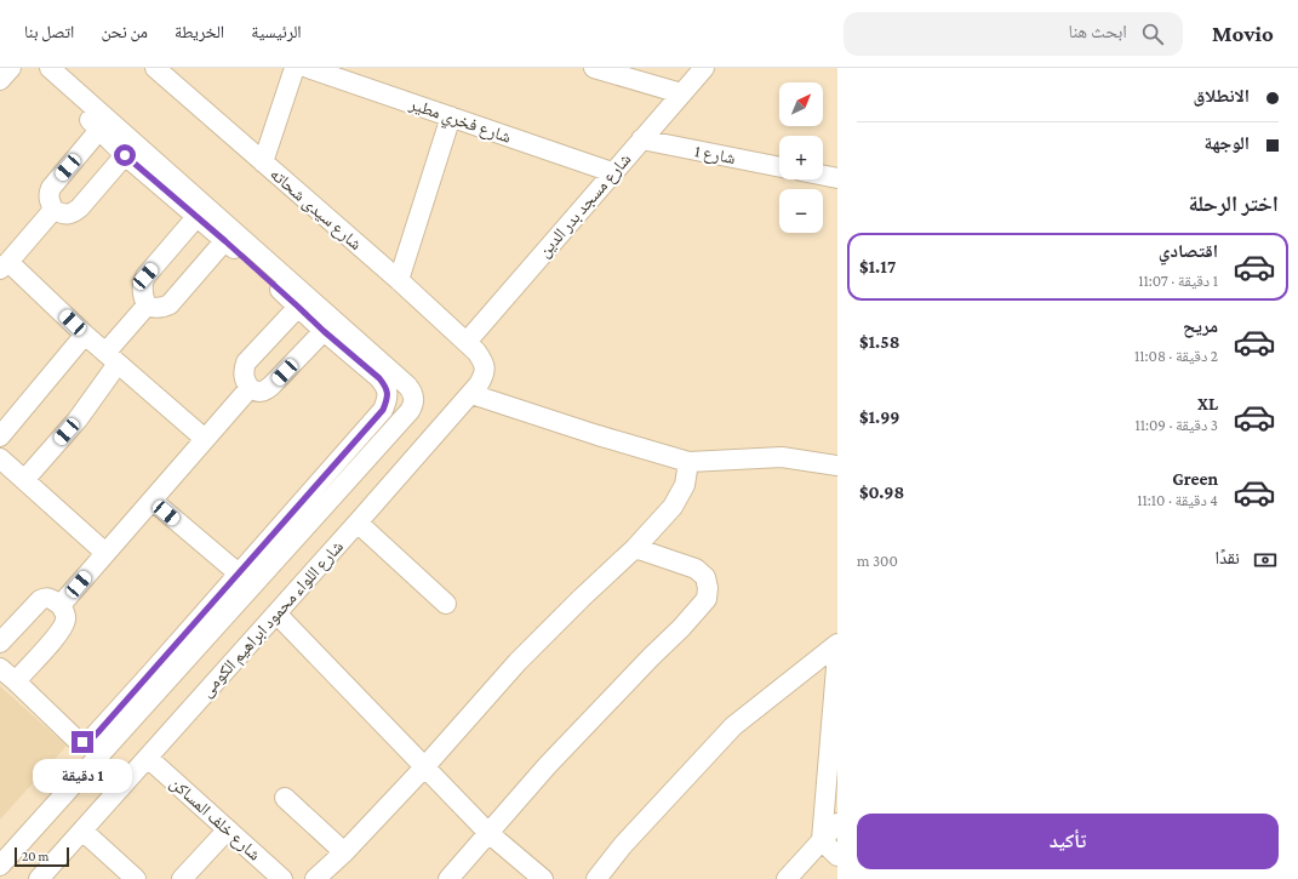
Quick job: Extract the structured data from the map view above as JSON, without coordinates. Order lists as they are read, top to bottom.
{
  "streets": {
    "street": [
      "شارع فخري مطير",
      "شارع 1",
      "شارع مسجد بدر الدين",
      "شارع سيدى شحاته",
      "شارع اللواء محمود ابراهيم الكومى",
      "شارع خلف المساكن"
    ]
  },
  "crossings": [
    ["شارع فخري مطير", "شارع مسجد بدر الدين"],
    ["شارع 1", "شارع مسجد بدر الدين"],
    ["شارع مسجد بدر الدين", "شارع سيدى شحاته"],
    ["شارع مسجد بدر الدين", "شارع اللواء محمود ابراهيم الكومى"],
    ["شارع سيدى شحاته", "شارع اللواء محمود ابراهيم الكومى"],
    ["شارع اللواء محمود ابراهيم الكومى", "شارع خلف المساكن"]
  ],
  "scale_bar": "20 m",
  "north": "top right",
  "page": {
    "header": "Movio",
    "search": "ابحث هنا",
    "nav": [
      "الرئيسية",
      "الخريطة",
      "من نحن",
      "اتصل بنا"
    ],
    "banner": ["الانطلاق", "الوجهة"],
    "map_buttons": ["+", "−"],
    "heading": "اختر الرحلة",
    "list": [
      {
        "name": "اقتصادي",
        "note": "1 دقيقة · 11:07",
        "value": "$1.17"
      },
      {
        "name": "مريح",
        "note": "2 دقيقة · 11:08",
        "value": "$1.58"
      },
      {
        "name": "XL",
        "note": "3 دقيقة · 11:09",
        "value": "$1.99"
      },
      {
        "name": "Green",
        "note": "4 دقيقة · 11:10",
        "value": "$0.98"
      }
    ],
    "pay": ["نقدًا", "300 m"],
    "bubble": "1 دقيقة",
    "buttons": "تأكيد",
    "scale": "20 m"
  }
}
